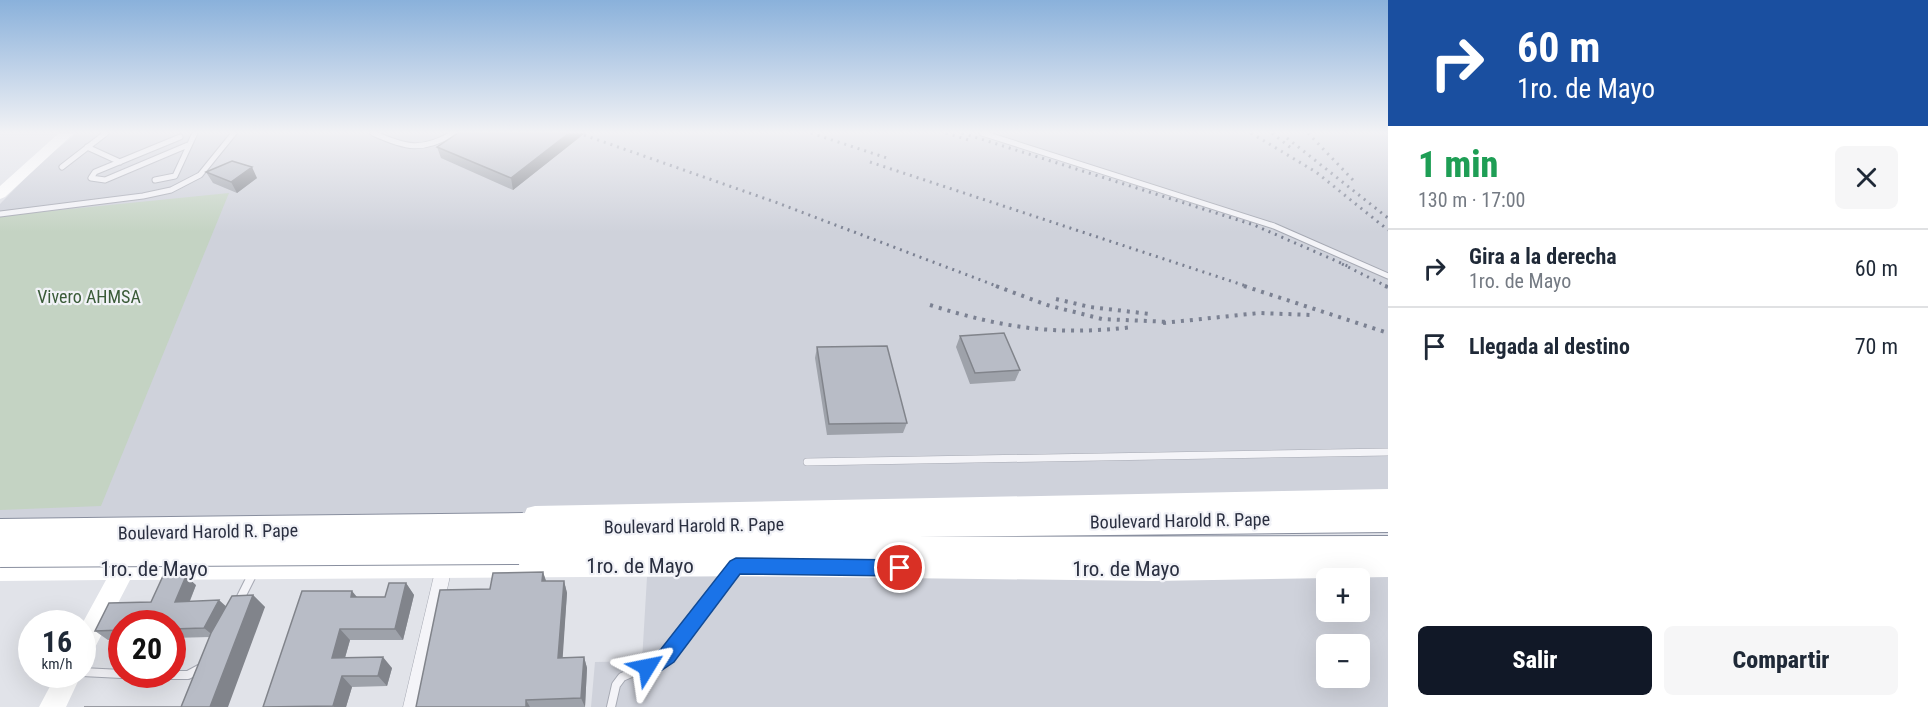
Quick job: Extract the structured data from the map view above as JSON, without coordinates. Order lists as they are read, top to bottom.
{
  "streets": {
    "highway": ["Boulevard Harold R. Pape"],
    "main road": ["1ro. de Mayo"]
  },
  "parks": ["Vivero AHMSA"],
  "page": {
    "turn": ["60 m", "1ro. de Mayo"],
    "heading": ["1 min", "130 m · 17:00"],
    "list": [
      {
        "name": "Gira a la derecha",
        "note": "1ro. de Mayo",
        "value": "60 m"
      },
      {
        "name": "Llegada al destino",
        "value": "70 m"
      }
    ],
    "map_buttons": ["+", "−"],
    "speed": "16 km/h",
    "limit": "20",
    "buttons": ["Salir", "Compartir"]
  }
}
